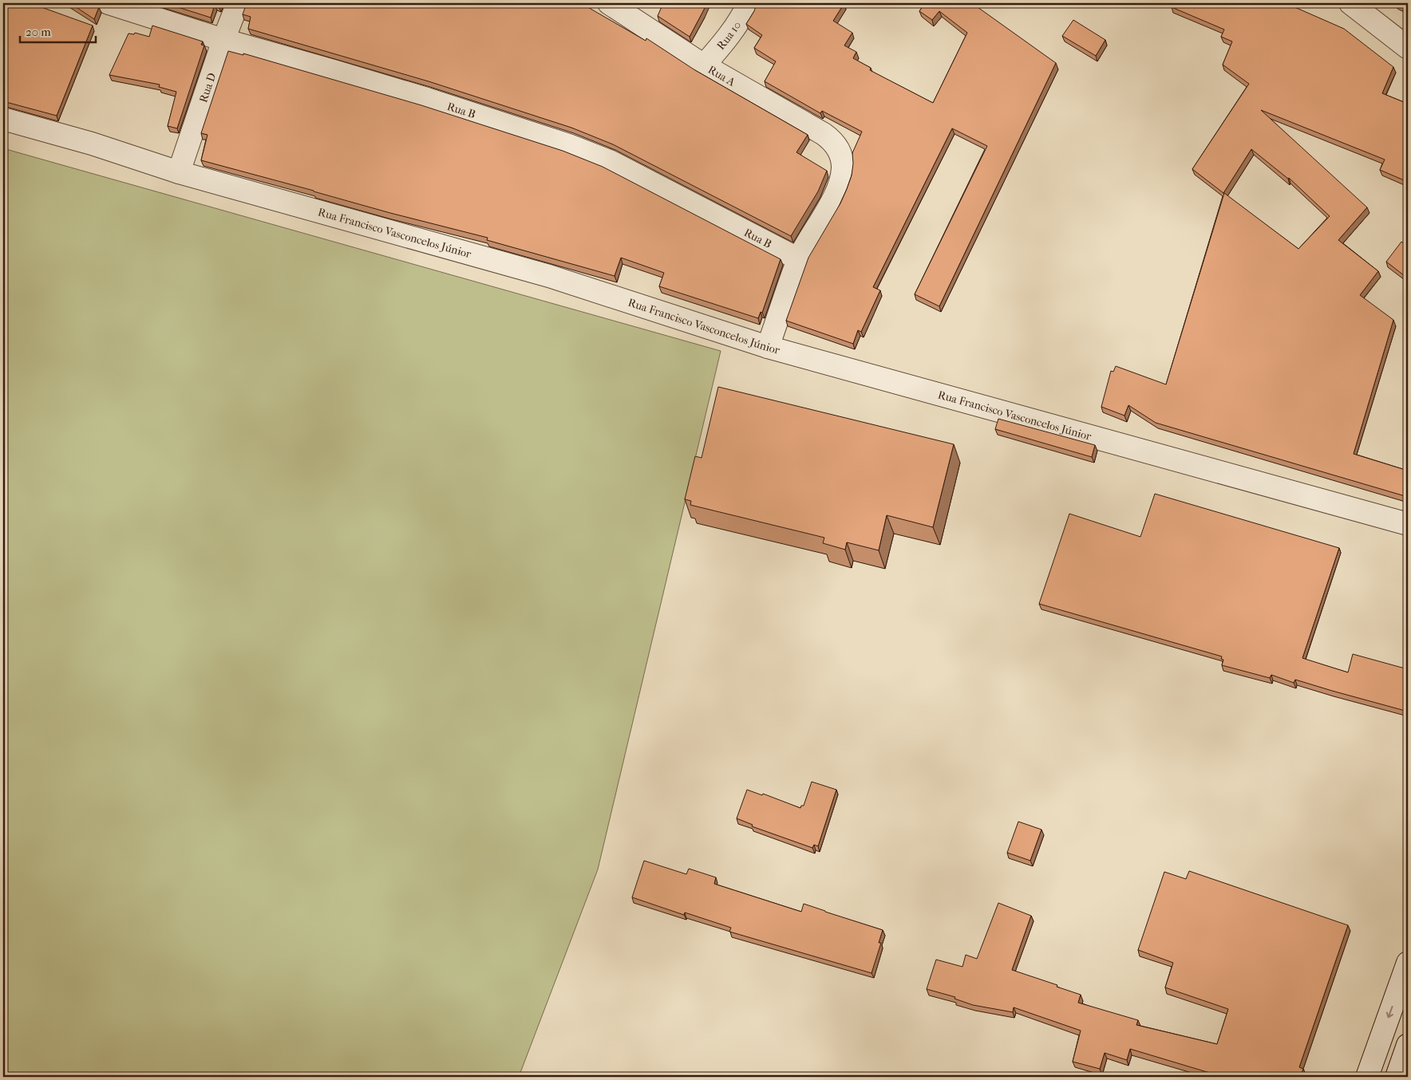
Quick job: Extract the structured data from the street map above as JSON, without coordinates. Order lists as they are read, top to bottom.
{
  "streets": {
    "street": [
      "Rua 10",
      "Rua A",
      "Rua D",
      "Rua B",
      "Rua Francisco Vasconcelos Júnior"
    ]
  },
  "crossings": [
    ["Rua 10", "Rua A"],
    ["Rua A", "Rua B"],
    ["Rua D", "Rua B"],
    ["Rua D", "Rua Francisco Vasconcelos Júnior"]
  ],
  "scale_bar": "20 m"
}
